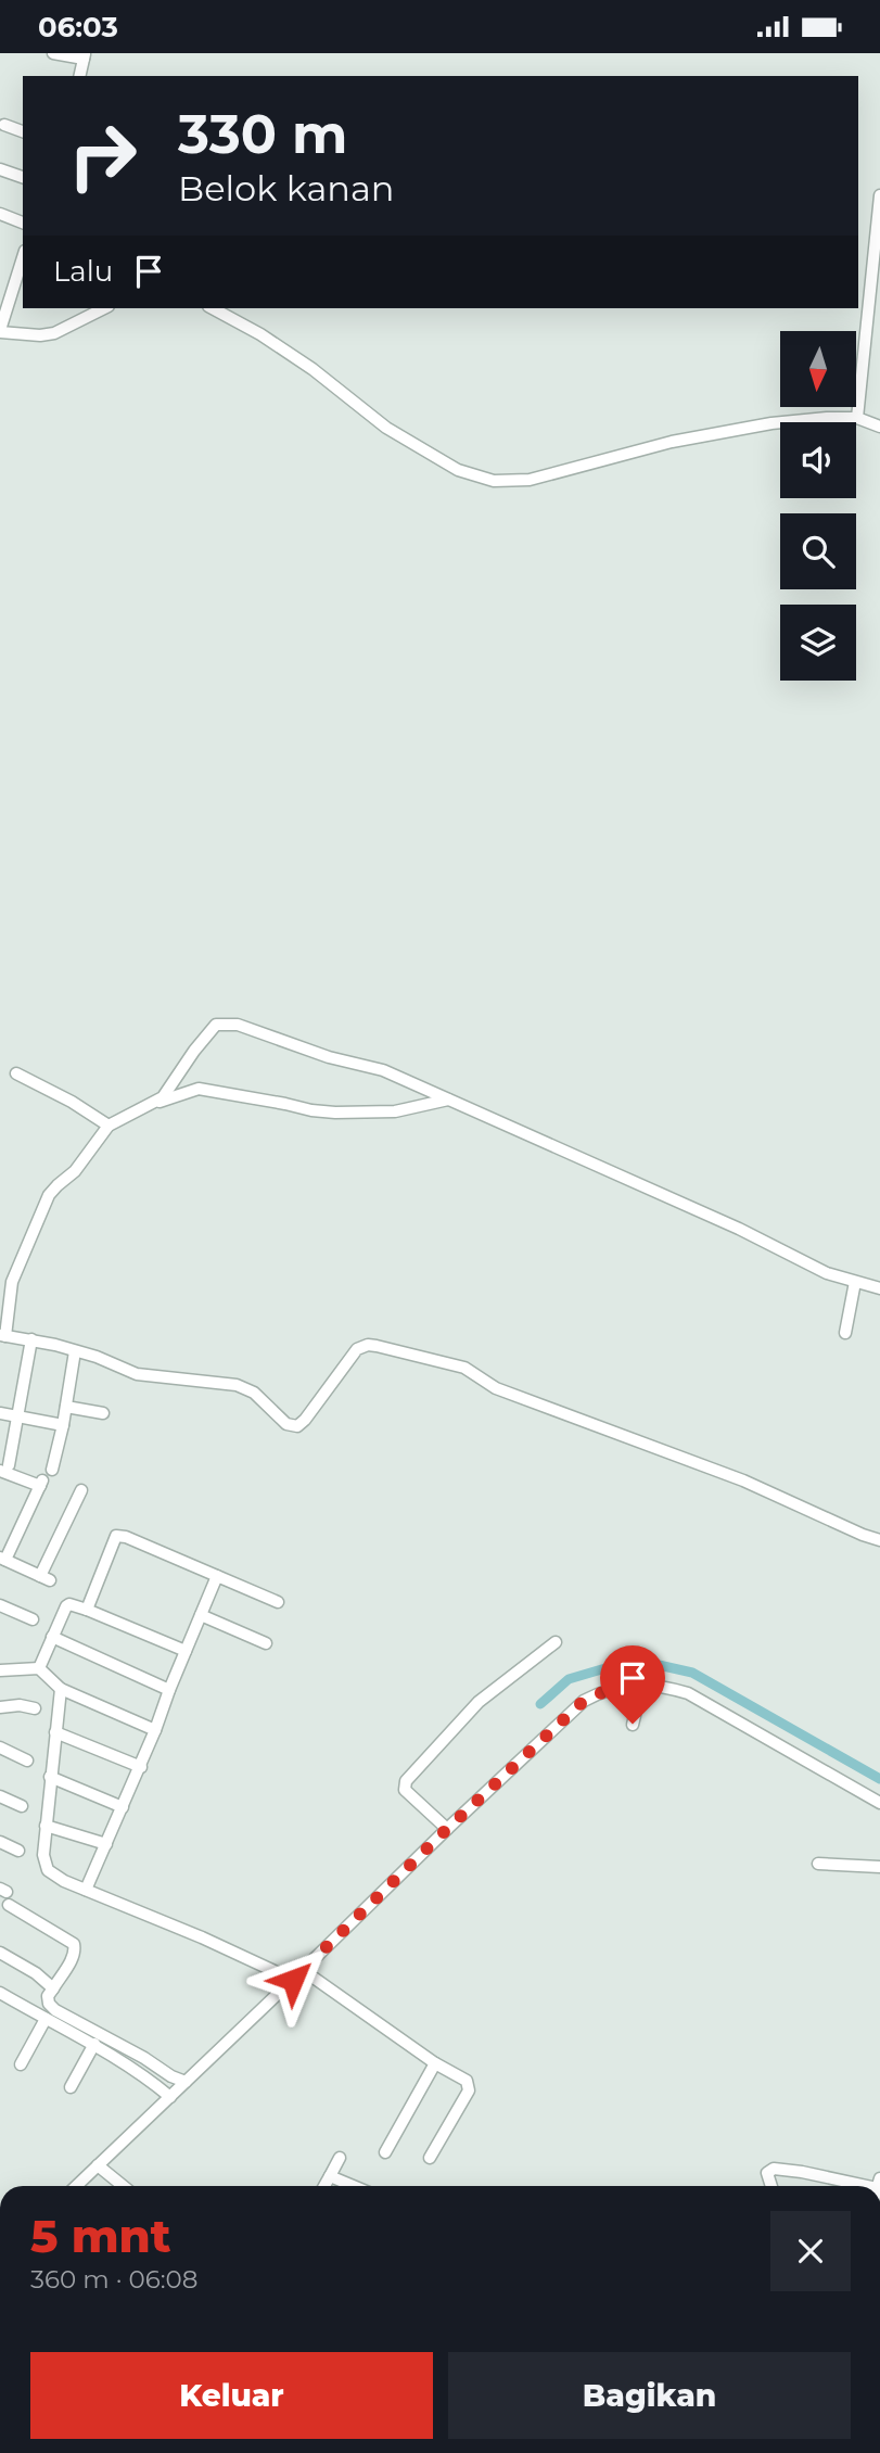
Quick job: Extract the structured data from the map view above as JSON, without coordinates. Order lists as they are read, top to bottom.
{
  "north": "bottom",
  "page": {
    "status": "06:03",
    "turn": ["330 m", "Belok kanan"],
    "then": "Lalu",
    "heading": ["5 mnt", "360 m · 06:08"],
    "buttons": ["Keluar", "Bagikan"]
  }
}
